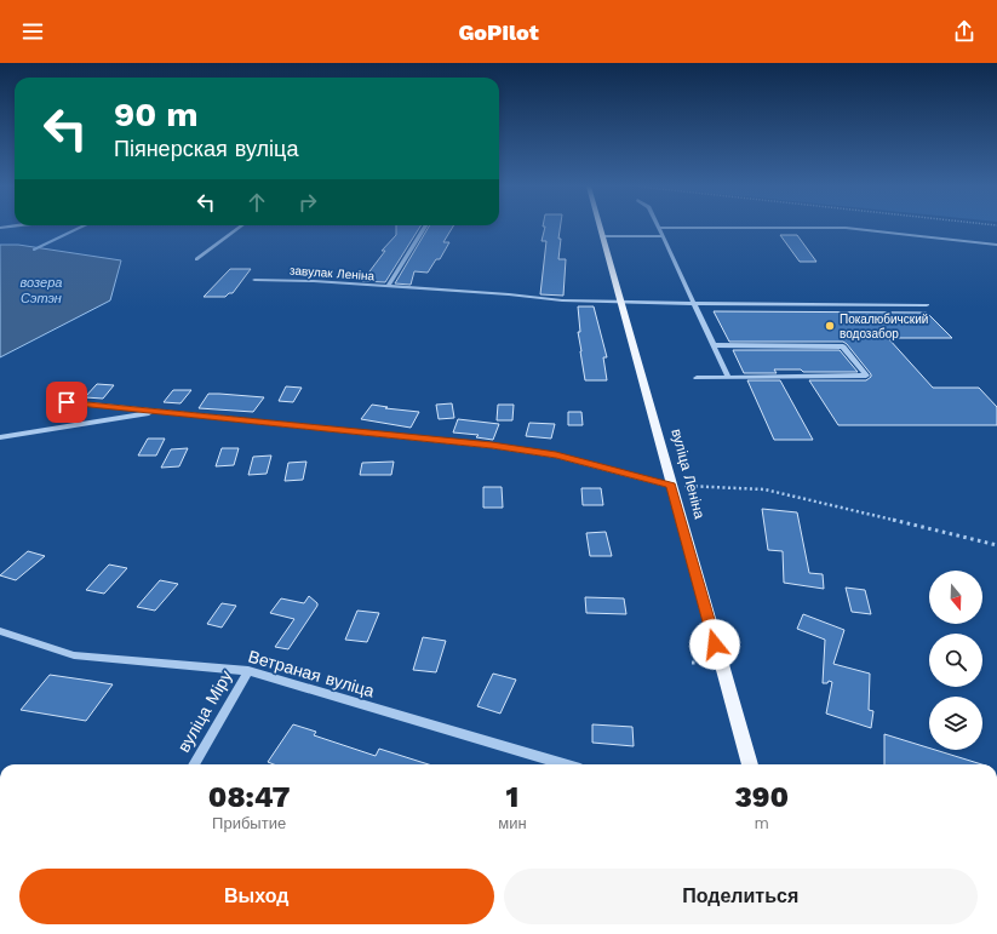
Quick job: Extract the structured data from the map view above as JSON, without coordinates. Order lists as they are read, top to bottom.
{
  "streets": {
    "main road": ["вуліца Леніна"],
    "street": ["завулак Леніна", "Ветраная вуліца", "вуліца Міру"]
  },
  "crossings": [
    ["Ветраная вуліца", "вуліца Міру"]
  ],
  "water": ["возера Сэтэн"],
  "places": ["Покалюбичский водозабор"],
  "north": "bottom",
  "page": {
    "header": "GoPilot",
    "turn": ["90 m", "Піянерская вуліца"],
    "eta": [
      "08:47",
      "Прибытие",
      "1",
      "мин",
      "390",
      "m"
    ],
    "buttons": ["Выход", "Поделиться"]
  }
}
